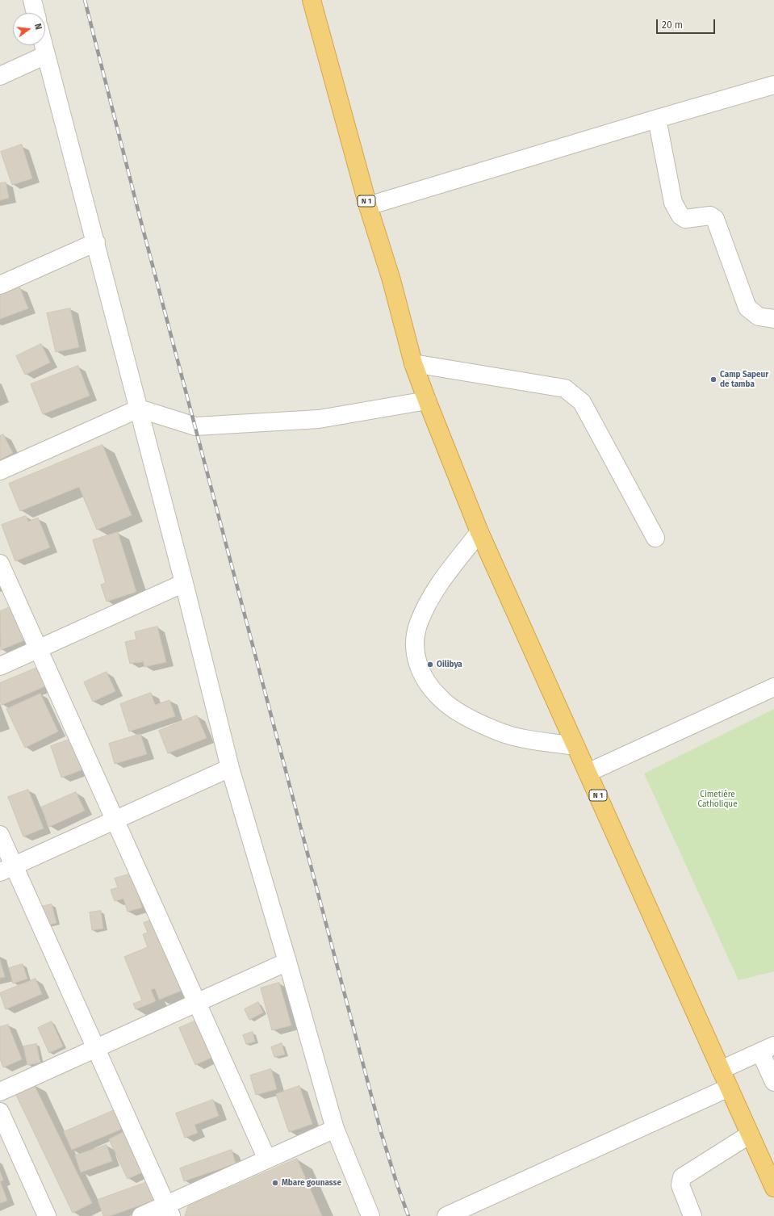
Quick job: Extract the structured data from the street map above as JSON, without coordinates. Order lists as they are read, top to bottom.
{
  "streets": {
    "highway": ["N 1"]
  },
  "parks": ["Cimetiére Catholique"],
  "places": ["Camp Sapeur de tamba", "Oilibya", "Mbare gounasse"],
  "scale_bar": "20 m",
  "north": "right"
}
